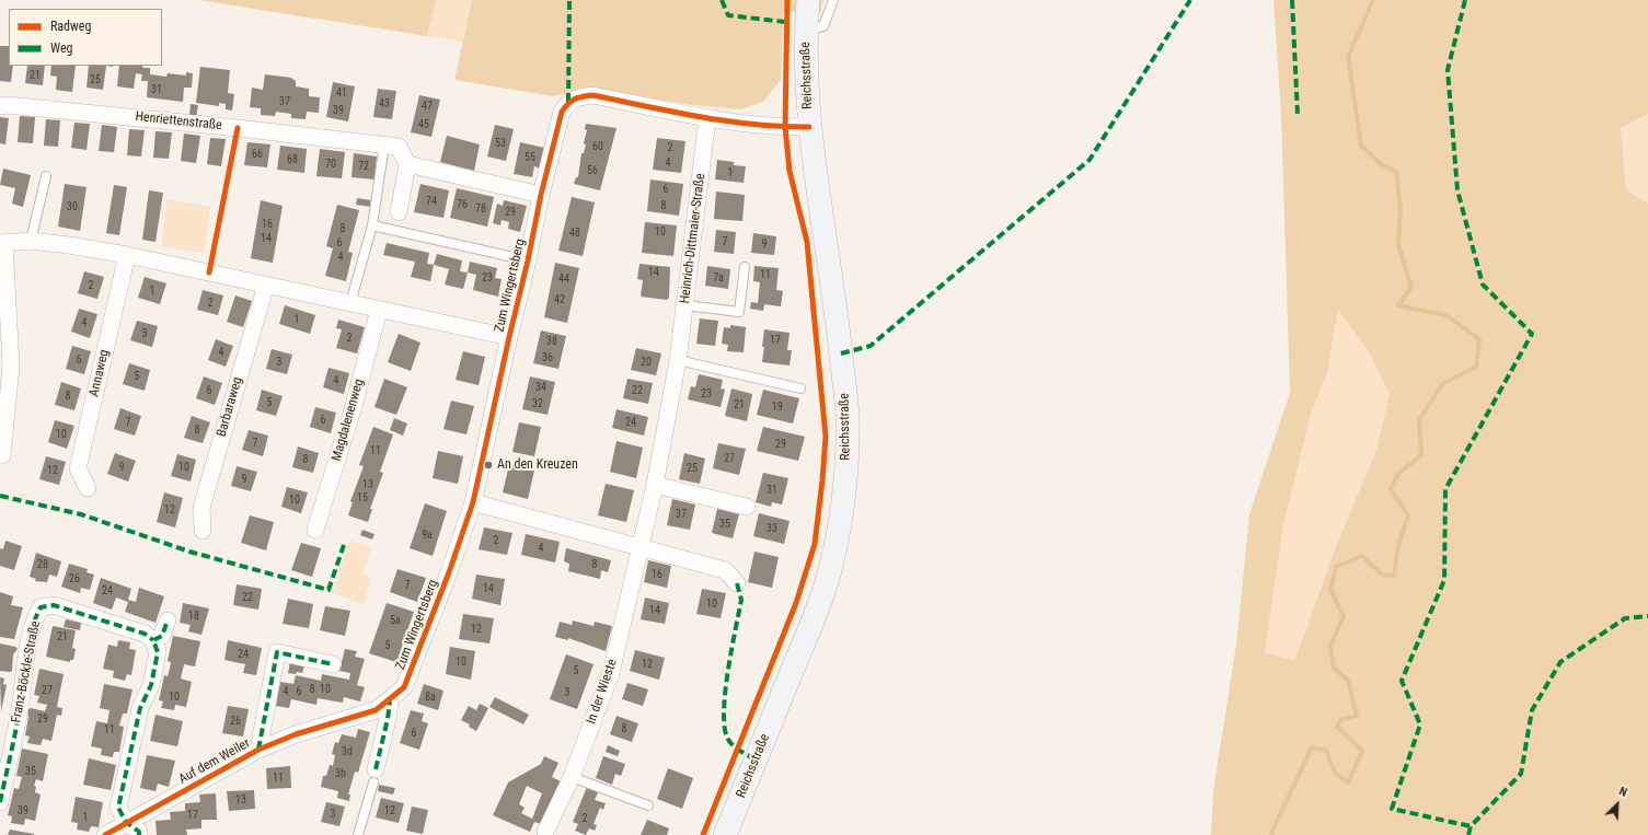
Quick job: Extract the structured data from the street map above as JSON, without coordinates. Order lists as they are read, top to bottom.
{
  "streets": {
    "main road": ["Reichsstraße"],
    "street": [
      "Henriettenstraße",
      "Heinrich-Dittmaier-Straße",
      "Zum Wingertsberg",
      "Annaweg",
      "Barbaraweg",
      "Magdalenenweg",
      "Franz-Böckle-Straße",
      "In der Wieste",
      "Auf dem Weiler"
    ]
  },
  "crossings": [
    ["Reichsstraße", "Zum Wingertsberg"],
    ["Heinrich-Dittmaier-Straße", "Zum Wingertsberg"],
    ["Heinrich-Dittmaier-Straße", "In der Wieste"],
    ["Zum Wingertsberg", "Auf dem Weiler"]
  ],
  "places": ["An den Kreuzen"],
  "house_numbers": [
    "21",
    "25",
    "31",
    "41",
    "37",
    "43",
    "47",
    "39",
    "45",
    "53",
    "60",
    "2",
    "66",
    "55",
    "68",
    "4",
    "70",
    "72",
    "56",
    "1",
    "6",
    "74",
    "76",
    "8",
    "30",
    "78",
    "29",
    "16",
    "8",
    "10",
    "48",
    "14",
    "7",
    "6",
    "9",
    "4",
    "14",
    "11",
    "23",
    "7a",
    "44",
    "2",
    "1",
    "42",
    "2",
    "1",
    "4",
    "3",
    "2",
    "17",
    "38",
    "4",
    "36",
    "6",
    "3",
    "20",
    "5",
    "4",
    "34",
    "6",
    "22",
    "23",
    "8",
    "5",
    "32",
    "21",
    "19",
    "6",
    "7",
    "24",
    "8",
    "10",
    "7",
    "29",
    "11",
    "27",
    "8",
    "9",
    "10",
    "25",
    "12",
    "9",
    "13",
    "31",
    "15",
    "10",
    "12",
    "37",
    "35",
    "33",
    "9a",
    "2",
    "4",
    "28",
    "8",
    "16",
    "26",
    "7",
    "14",
    "24",
    "22",
    "10",
    "14",
    "18",
    "5a",
    "12",
    "21",
    "5",
    "24",
    "10",
    "12",
    "5",
    "8",
    "10",
    "27",
    "4",
    "6",
    "3",
    "10",
    "8a",
    "29",
    "26",
    "8",
    "11",
    "6",
    "3d",
    "35",
    "3b",
    "11",
    "13",
    "39",
    "12",
    "3",
    "17",
    "1",
    "2"
  ],
  "legend": ["Radweg", "Weg"],
  "north": "top right"
}
